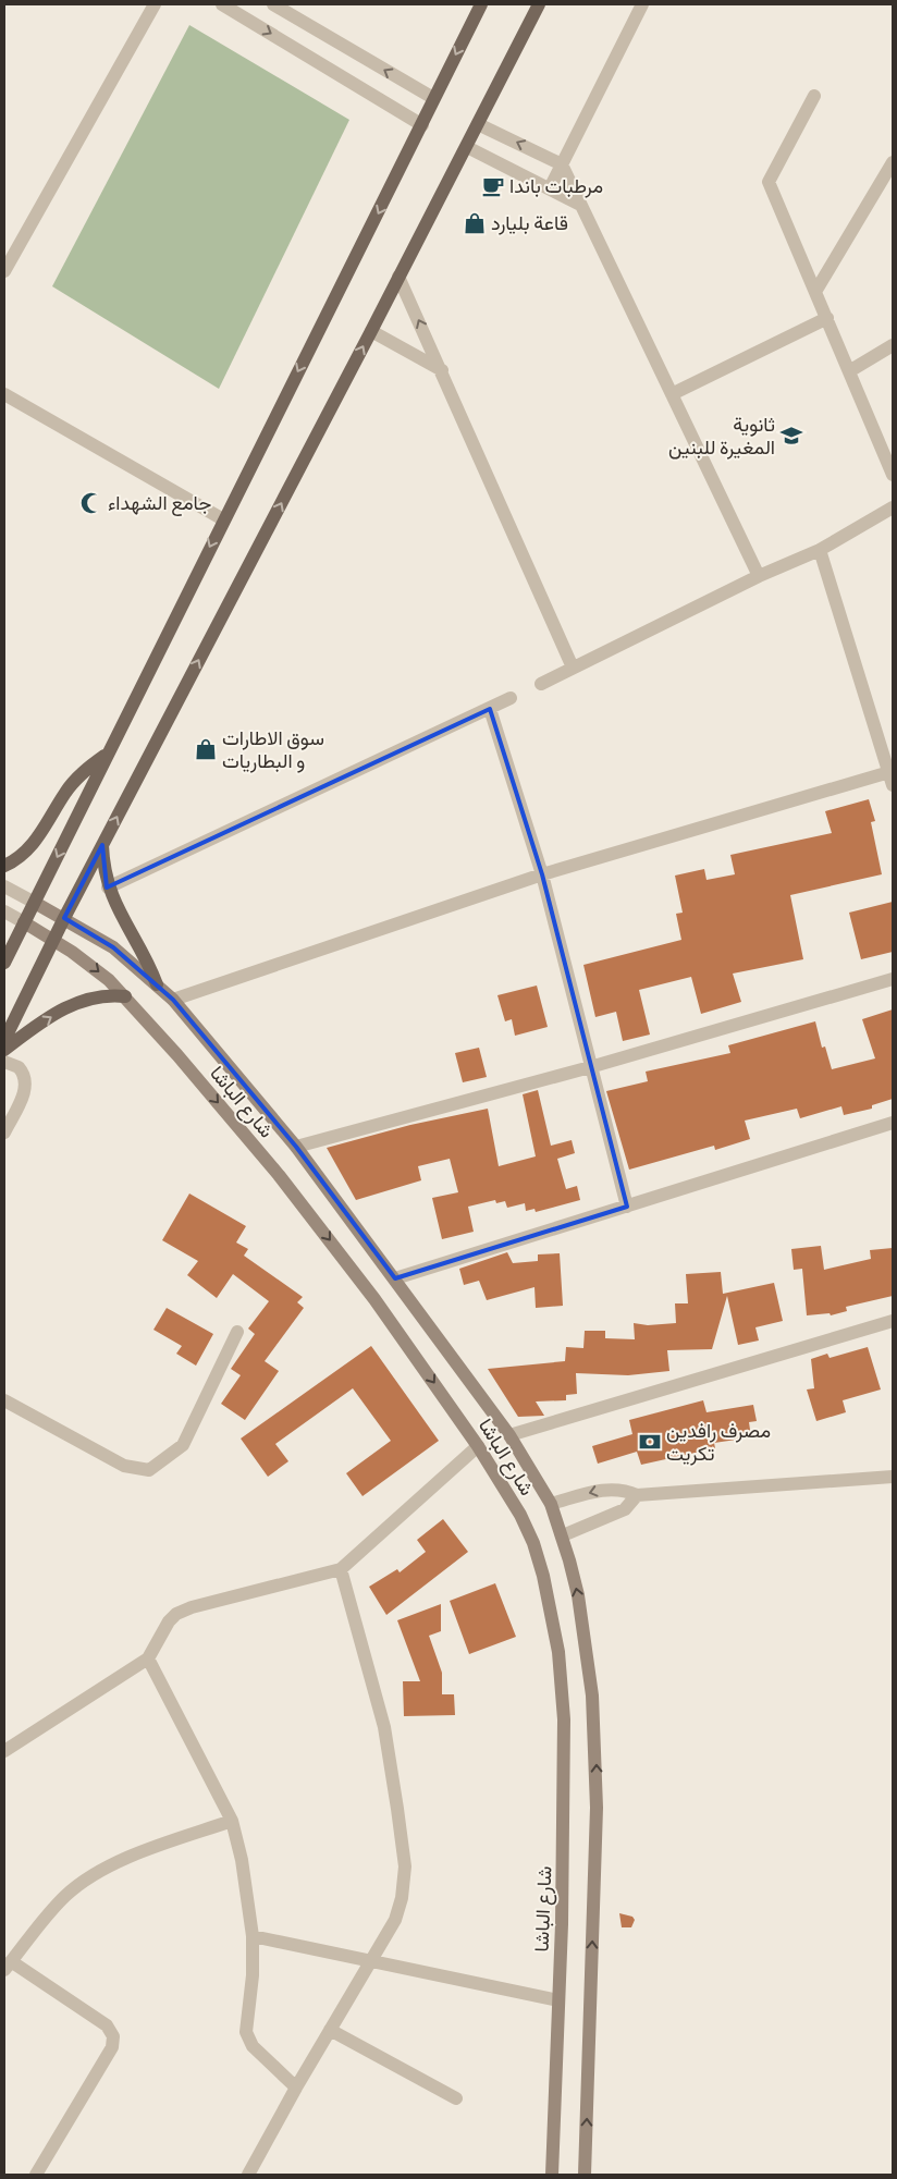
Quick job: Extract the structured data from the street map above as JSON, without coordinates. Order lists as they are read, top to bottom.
{
  "streets": {
    "main road": ["شارع الباشا"]
  },
  "places": {
    "cafe": ["مرطبات باندا"],
    "shop": ["قاعة بليارد", "سوق الاطارات و البطاريات"],
    "school or university": ["ثانوية المغيرة للبنين"],
    "mosque": ["جامع الشهداء"],
    "bank": ["مصرف رافدين تكريت"]
  }
}
